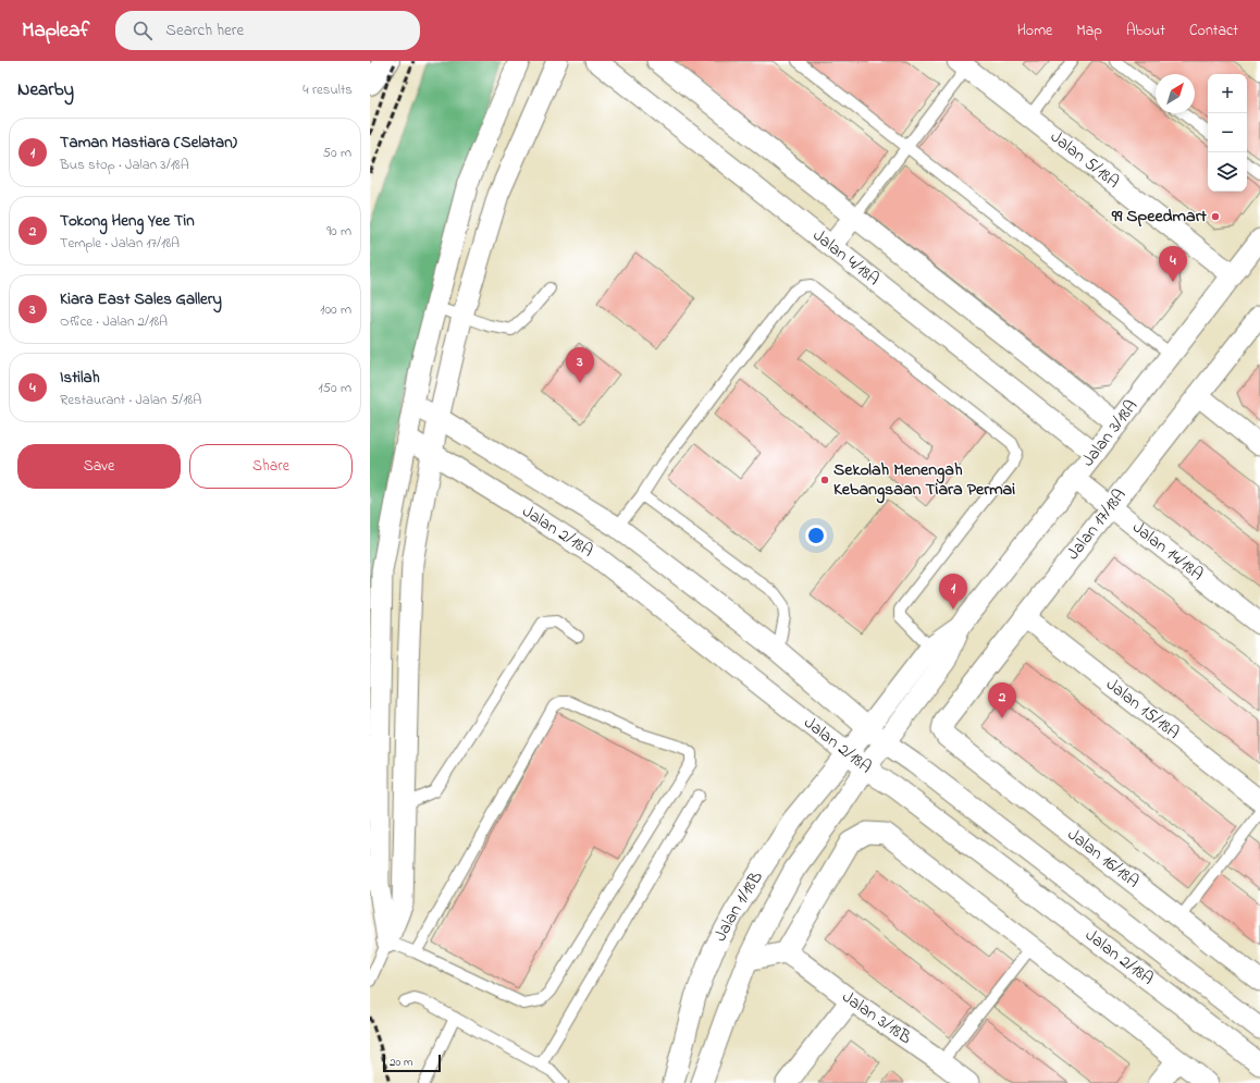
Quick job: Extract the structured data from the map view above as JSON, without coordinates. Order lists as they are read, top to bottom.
{
  "streets": {
    "street": [
      "Jalan 5/18A",
      "Jalan 4/18A",
      "Jalan 3/18A",
      "Jalan 17/18A",
      "Jalan 2/18A",
      "Jalan 14/18A",
      "Jalan 15/18A",
      "Jalan 16/18A",
      "Jalan 1/18B",
      "Jalan 3/18B"
    ]
  },
  "crossings": [
    ["Jalan 5/18A", "Jalan 3/18A"],
    ["Jalan 4/18A", "Jalan 3/18A"],
    ["Jalan 3/18A", "Jalan 2/18A"],
    ["Jalan 3/18A", "Jalan 14/18A"],
    ["Jalan 3/18A", "Jalan 1/18B"],
    ["Jalan 17/18A", "Jalan 14/18A"],
    ["Jalan 17/18A", "Jalan 15/18A"],
    ["Jalan 17/18A", "Jalan 16/18A"],
    ["Jalan 2/18A", "Jalan 1/18B"]
  ],
  "places": ["99 Speedmart", "Sekolah Menengah Kebangsaan Tiara Permai"],
  "scale_bar": "20 m",
  "north": "top right",
  "page": {
    "header": "Mapleaf",
    "search": "Search here",
    "nav": [
      "Home",
      "Map",
      "About",
      "Contact"
    ],
    "heading": ["Nearby", "4 results"],
    "map_buttons": ["+", "−"],
    "list": [
      {
        "mark": "1",
        "name": "Taman Mastiara (Selatan)",
        "note": "Bus stop · Jalan 3/18A",
        "value": "50 m"
      },
      {
        "mark": "2",
        "name": "Tokong Heng Yee Tin",
        "note": "Temple · Jalan 17/18A",
        "value": "90 m"
      },
      {
        "mark": "3",
        "name": "Kiara East Sales Gallery",
        "note": "Office · Jalan 2/18A",
        "value": "100 m"
      },
      {
        "mark": "4",
        "name": "Istilah",
        "note": "Restaurant · Jalan 5/18A",
        "value": "150 m"
      }
    ],
    "pins": [
      "4",
      "3",
      "1",
      "2"
    ],
    "buttons": ["Save", "Share"],
    "scale": "20 m"
  }
}
